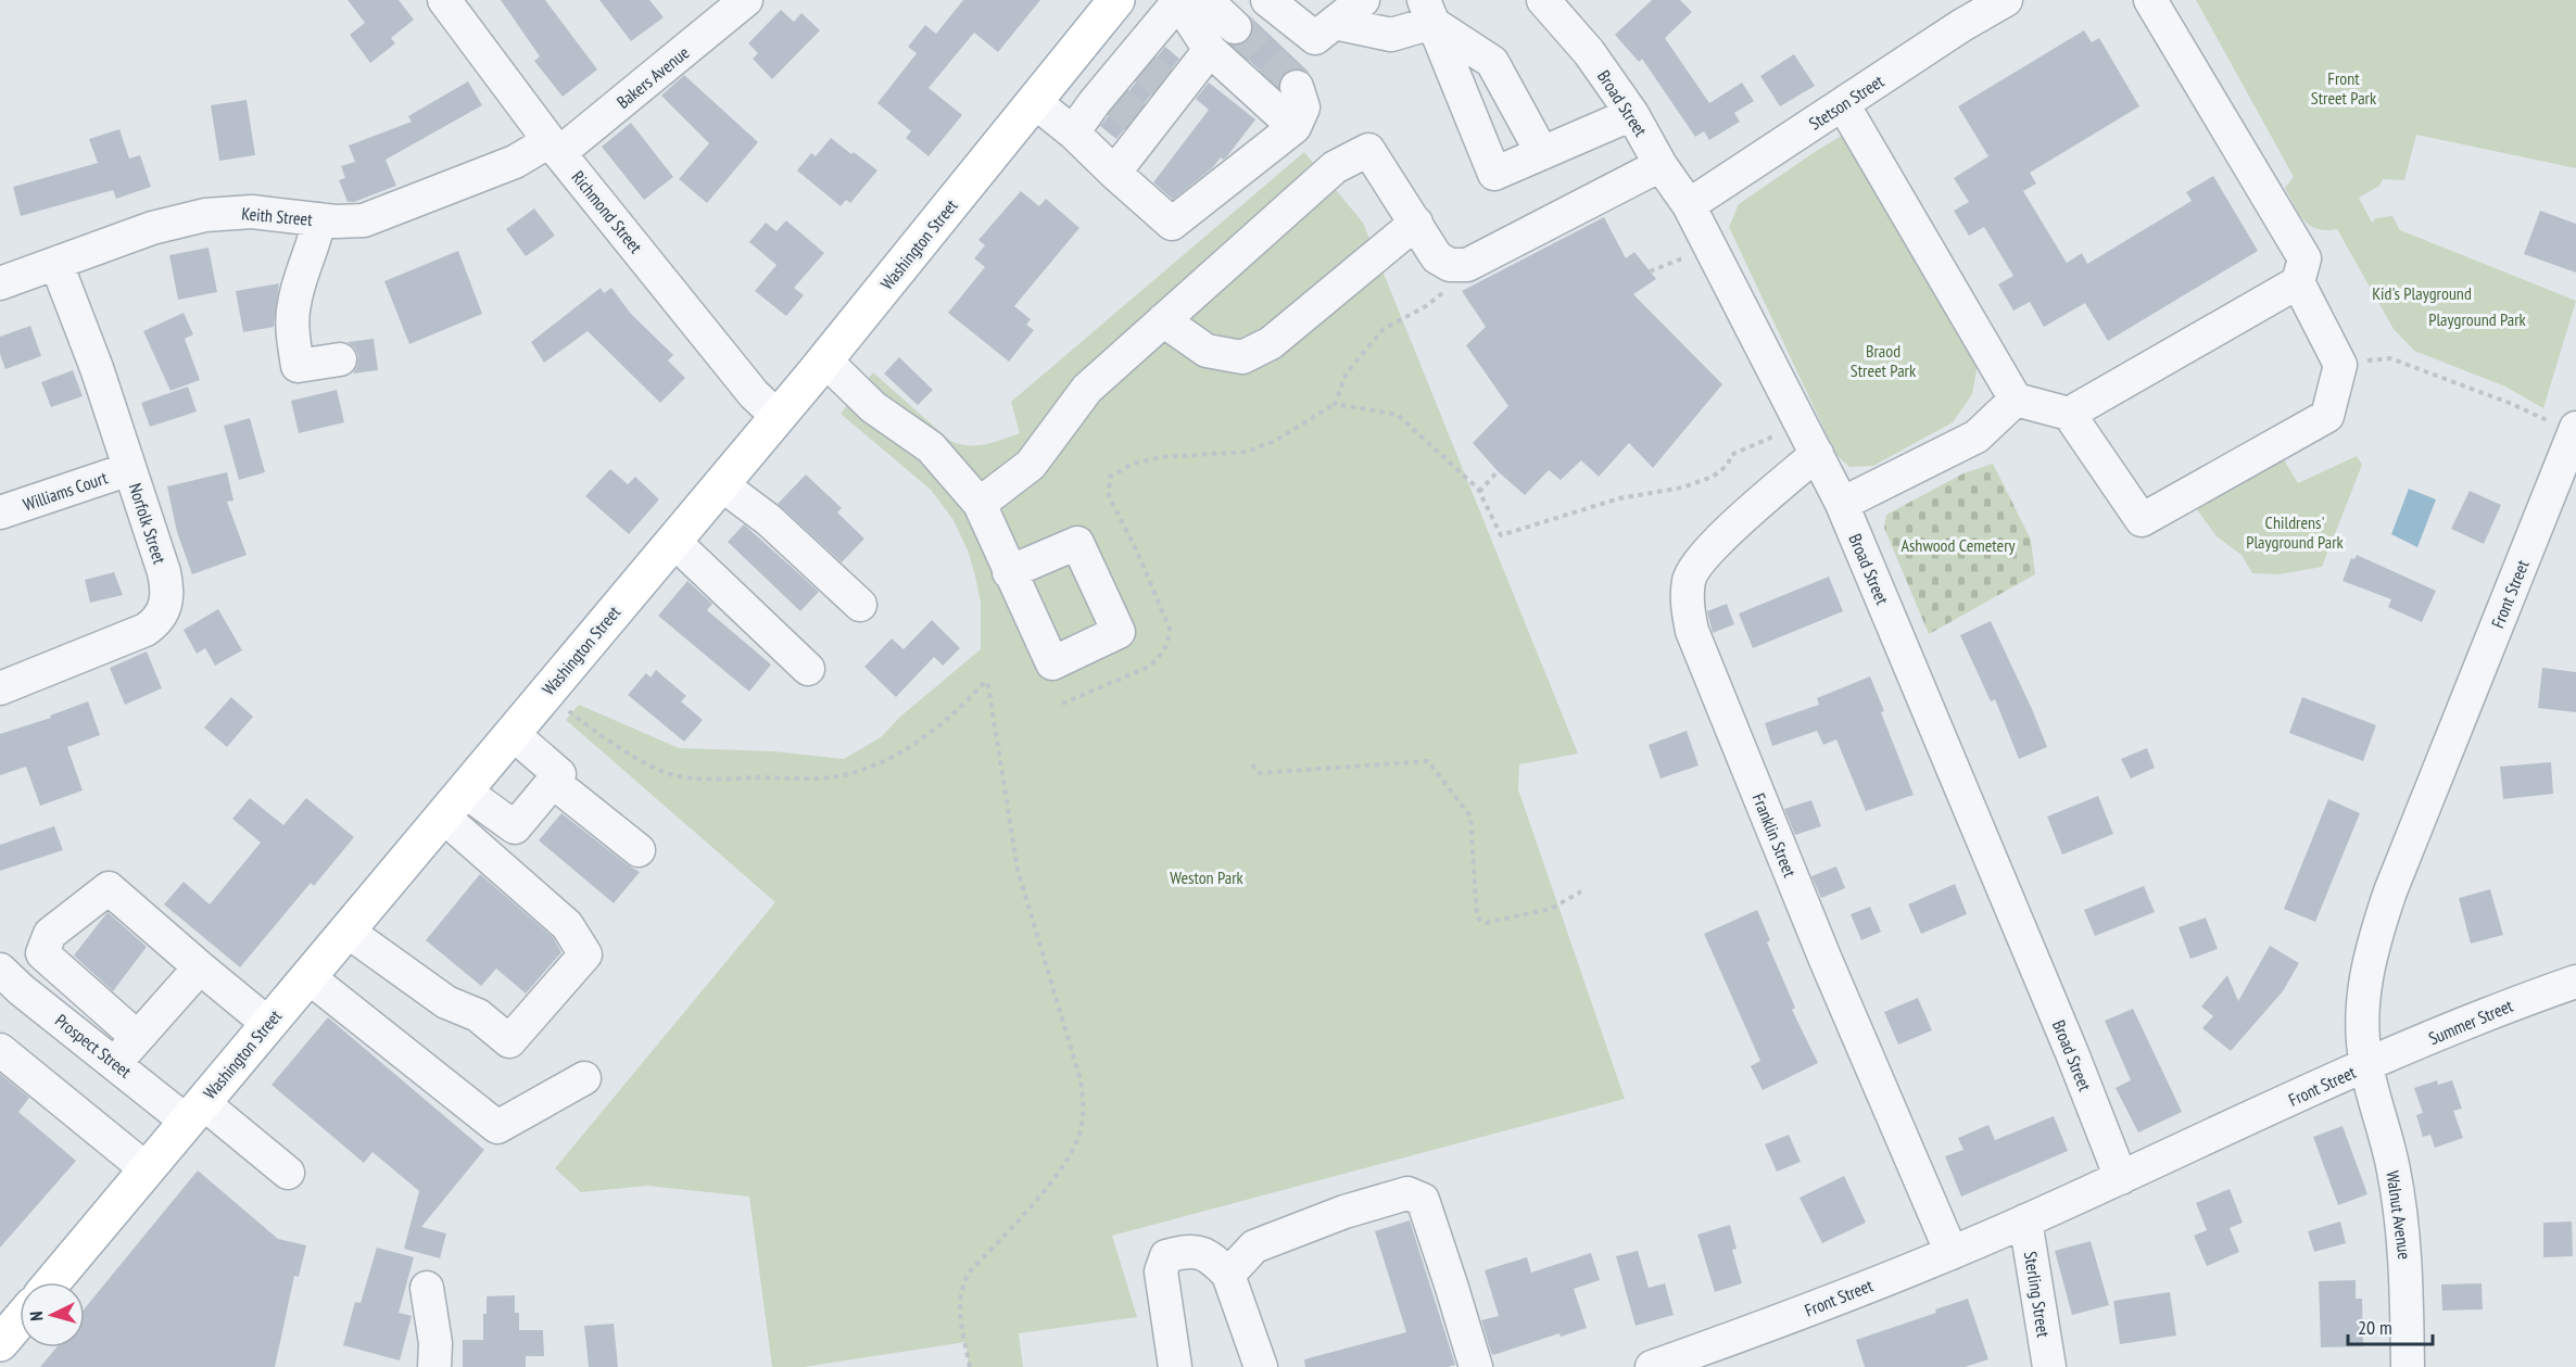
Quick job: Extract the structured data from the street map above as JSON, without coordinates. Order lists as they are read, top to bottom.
{
  "streets": {
    "main road": ["Washington Street"],
    "street": [
      "Bakers Avenue",
      "Stetson Street",
      "Broad Street",
      "Richmond Street",
      "Keith Street",
      "Williams Court",
      "Norfolk Street",
      "Front Street",
      "Franklin Street",
      "Summer Street",
      "Prospect Street",
      "Walnut Avenue",
      "Sterling Street"
    ]
  },
  "crossings": [
    ["Bakers Avenue", "Richmond Street"],
    ["Bakers Avenue", "Keith Street"],
    ["Stetson Street", "Broad Street"],
    ["Broad Street", "Front Street"],
    ["Broad Street", "Franklin Street"],
    ["Richmond Street", "Keith Street"],
    ["Richmond Street", "Washington Street"],
    ["Keith Street", "Norfolk Street"],
    ["Washington Street", "Prospect Street"],
    ["Williams Court", "Norfolk Street"],
    ["Front Street", "Franklin Street"],
    ["Front Street", "Summer Street"],
    ["Front Street", "Walnut Avenue"],
    ["Front Street", "Sterling Street"],
    ["Summer Street", "Walnut Avenue"]
  ],
  "parks": [
    "Front Street Park",
    "Kid's Playground",
    "Playground Park",
    "Braod Street Park",
    "Childrens' Playground Park",
    "Ashwood Cemetery",
    "Weston Park"
  ],
  "scale_bar": "20 m",
  "north": "left"
}
